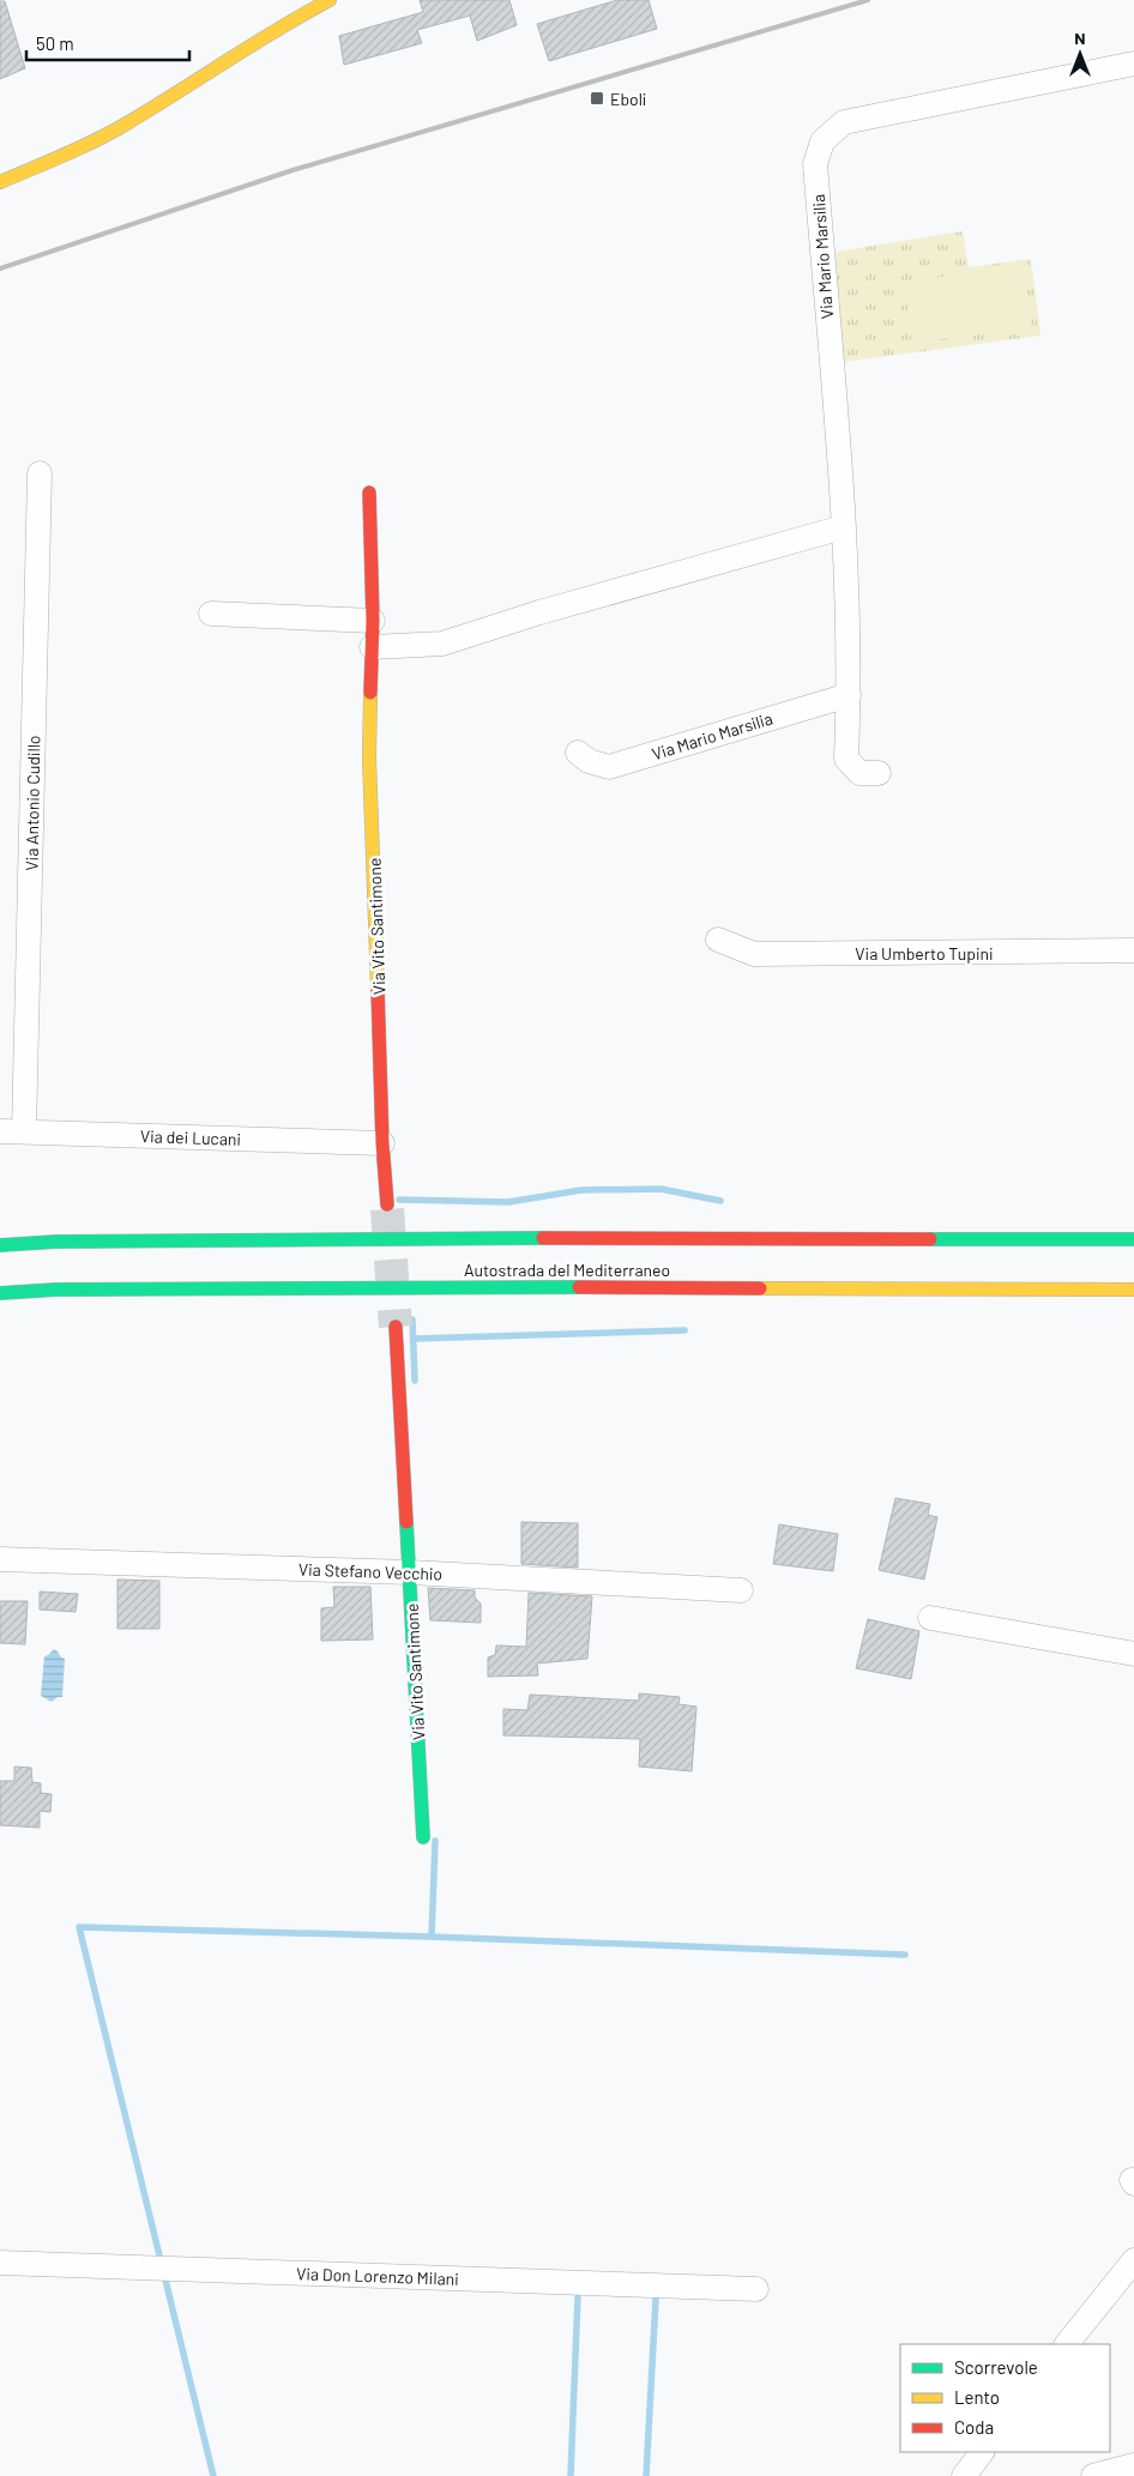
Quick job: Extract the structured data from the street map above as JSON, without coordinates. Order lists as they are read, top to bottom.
{
  "streets": {
    "main road": ["Via Vito Santimone", "Autostrada del Mediterraneo"],
    "street": [
      "Via Mario Marsilia",
      "Via Antonio Cudillo",
      "Via Umberto Tupini",
      "Via dei Lucani",
      "Via Stefano Vecchio",
      "Via Don Lorenzo Milani"
    ]
  },
  "crossings": [
    ["Via Antonio Cudillo", "Via dei Lucani"],
    ["Via Vito Santimone", "Via dei Lucani"],
    ["Via Vito Santimone", "Via Stefano Vecchio"]
  ],
  "places": {
    "transit": ["Eboli"]
  },
  "legend": ["Scorrevole", "Lento", "Coda"],
  "scale_bar": "50 m",
  "north": "top"
}
